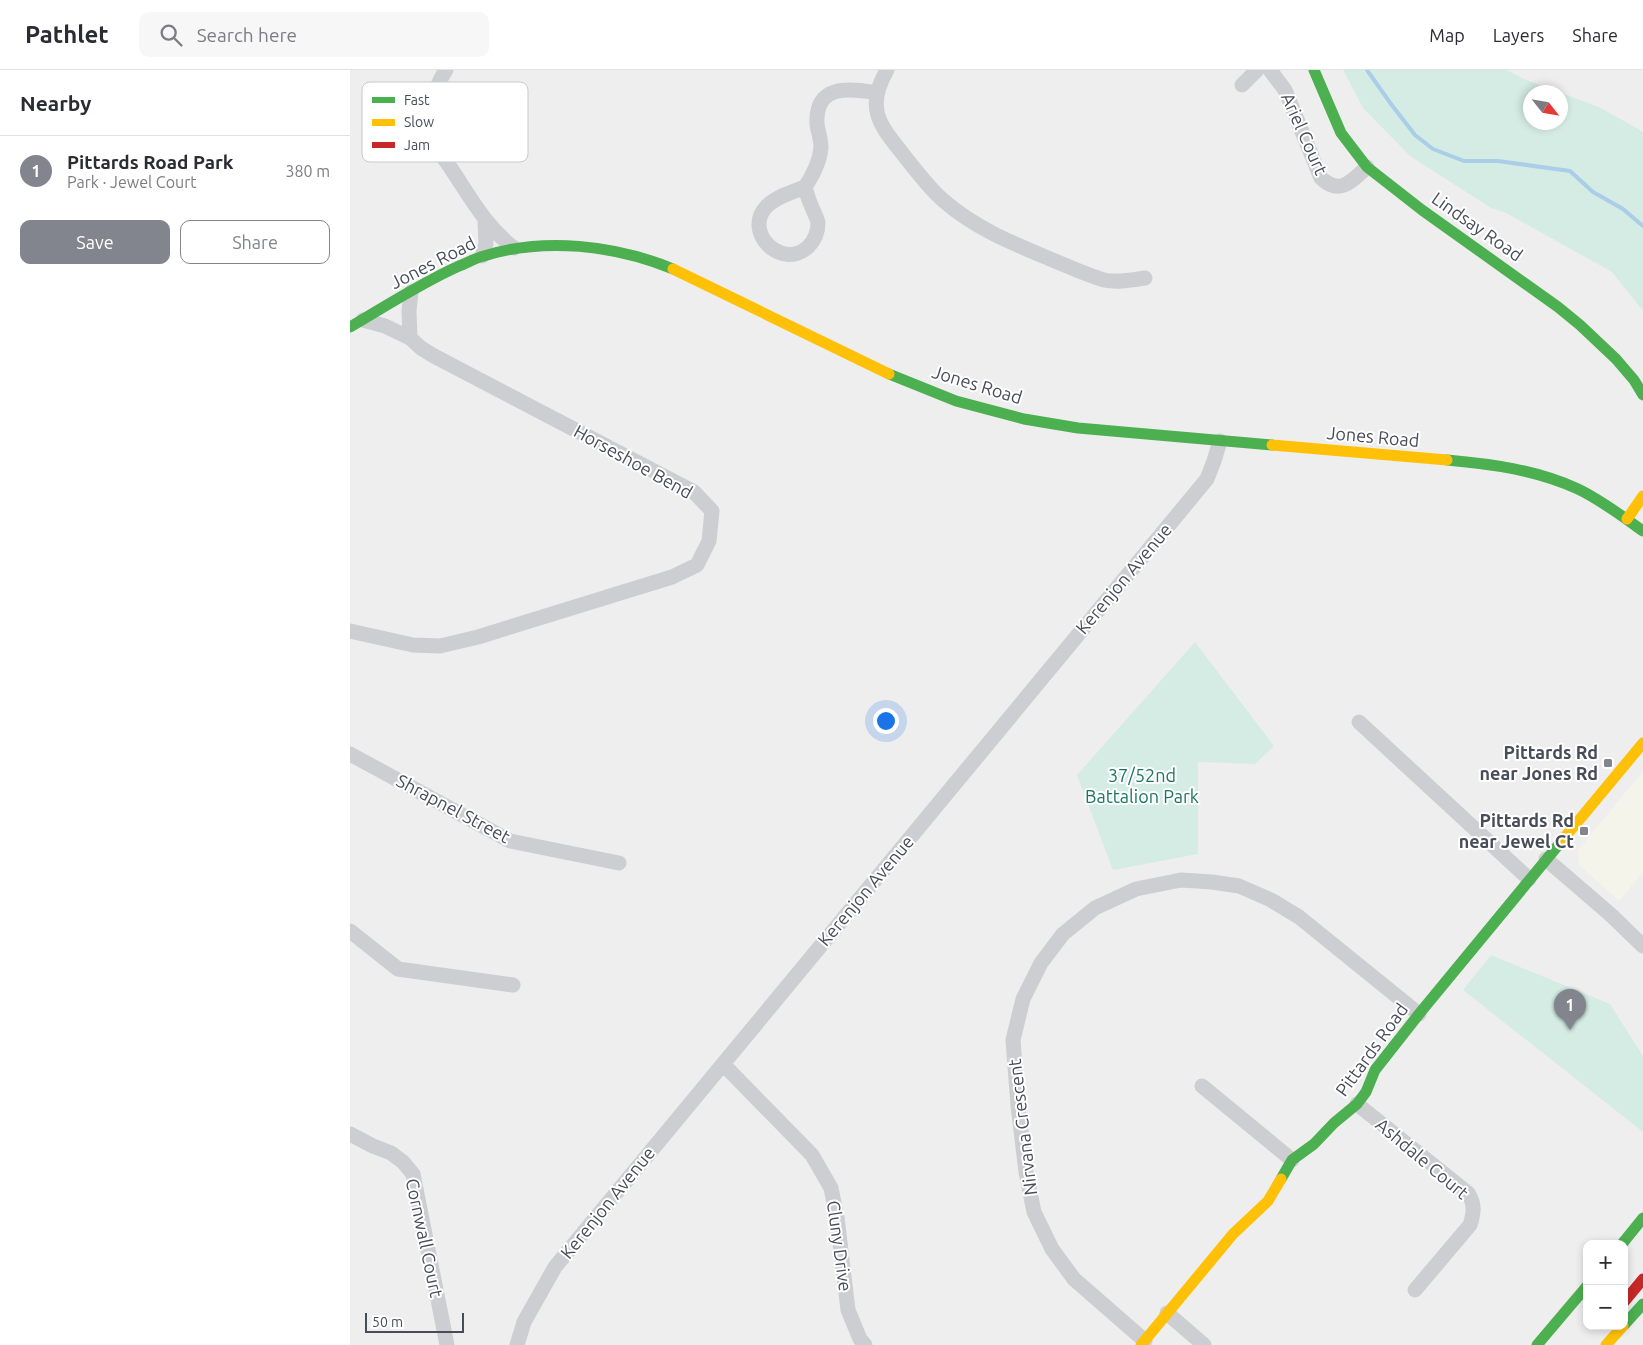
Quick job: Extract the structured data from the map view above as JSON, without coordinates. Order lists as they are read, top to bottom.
{
  "streets": {
    "main road": ["Lindsay Road", "Jones Road", "Pittards Road"],
    "street": [
      "Ariel Court",
      "Horseshoe Bend",
      "Kerenjon Avenue",
      "Shrapnel Street",
      "Nirvana Crescent",
      "Ashdale Court",
      "Cornwall Court",
      "Cluny Drive"
    ]
  },
  "crossings": [
    ["Ariel Court", "Lindsay Road"],
    ["Jones Road", "Horseshoe Bend"],
    ["Jones Road", "Kerenjon Avenue"],
    ["Kerenjon Avenue", "Cluny Drive"],
    ["Pittards Road", "Nirvana Crescent"],
    ["Pittards Road", "Ashdale Court"]
  ],
  "parks": ["37/52nd Battalion Park"],
  "places": {
    "transit": ["Pittards Rd near Jones Rd", "Pittards Rd near Jewel Ct"]
  },
  "legend": ["Fast", "Slow", "Jam"],
  "scale_bar": "50 m",
  "north": "bottom right",
  "page": {
    "header": "Pathlet",
    "search": "Search here",
    "nav": ["Map", "Layers", "Share"],
    "heading": "Nearby",
    "list": [
      {
        "mark": "1",
        "name": "Pittards Road Park",
        "note": "Park · Jewel Court",
        "value": "380 m"
      }
    ],
    "buttons": ["Save", "Share"],
    "pins": "1",
    "map_buttons": ["+", "−"],
    "scale": "50 m"
  }
}
